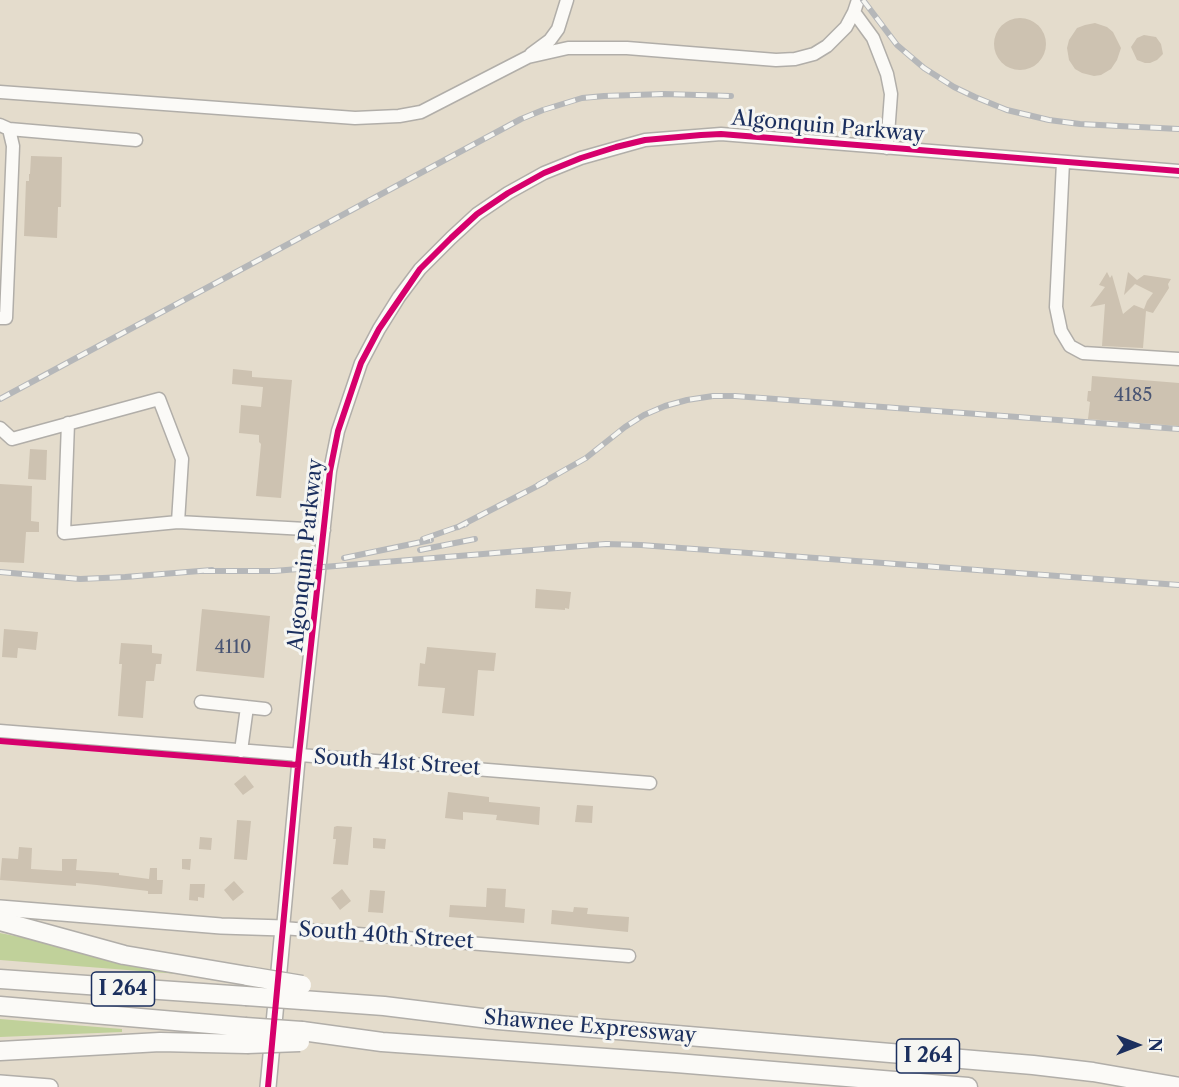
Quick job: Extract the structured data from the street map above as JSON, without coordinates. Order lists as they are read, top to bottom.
{
  "streets": {
    "highway": ["I 264", "Shawnee Expressway"],
    "main road": ["Algonquin Parkway", "South 40th Street"],
    "street": ["South 41st Street"]
  },
  "crossings": [
    ["Algonquin Parkway", "South 41st Street"],
    ["Algonquin Parkway", "South 40th Street"],
    ["I 264", "Shawnee Expressway"]
  ],
  "house_numbers": ["4185", "4110"],
  "north": "right"
}
